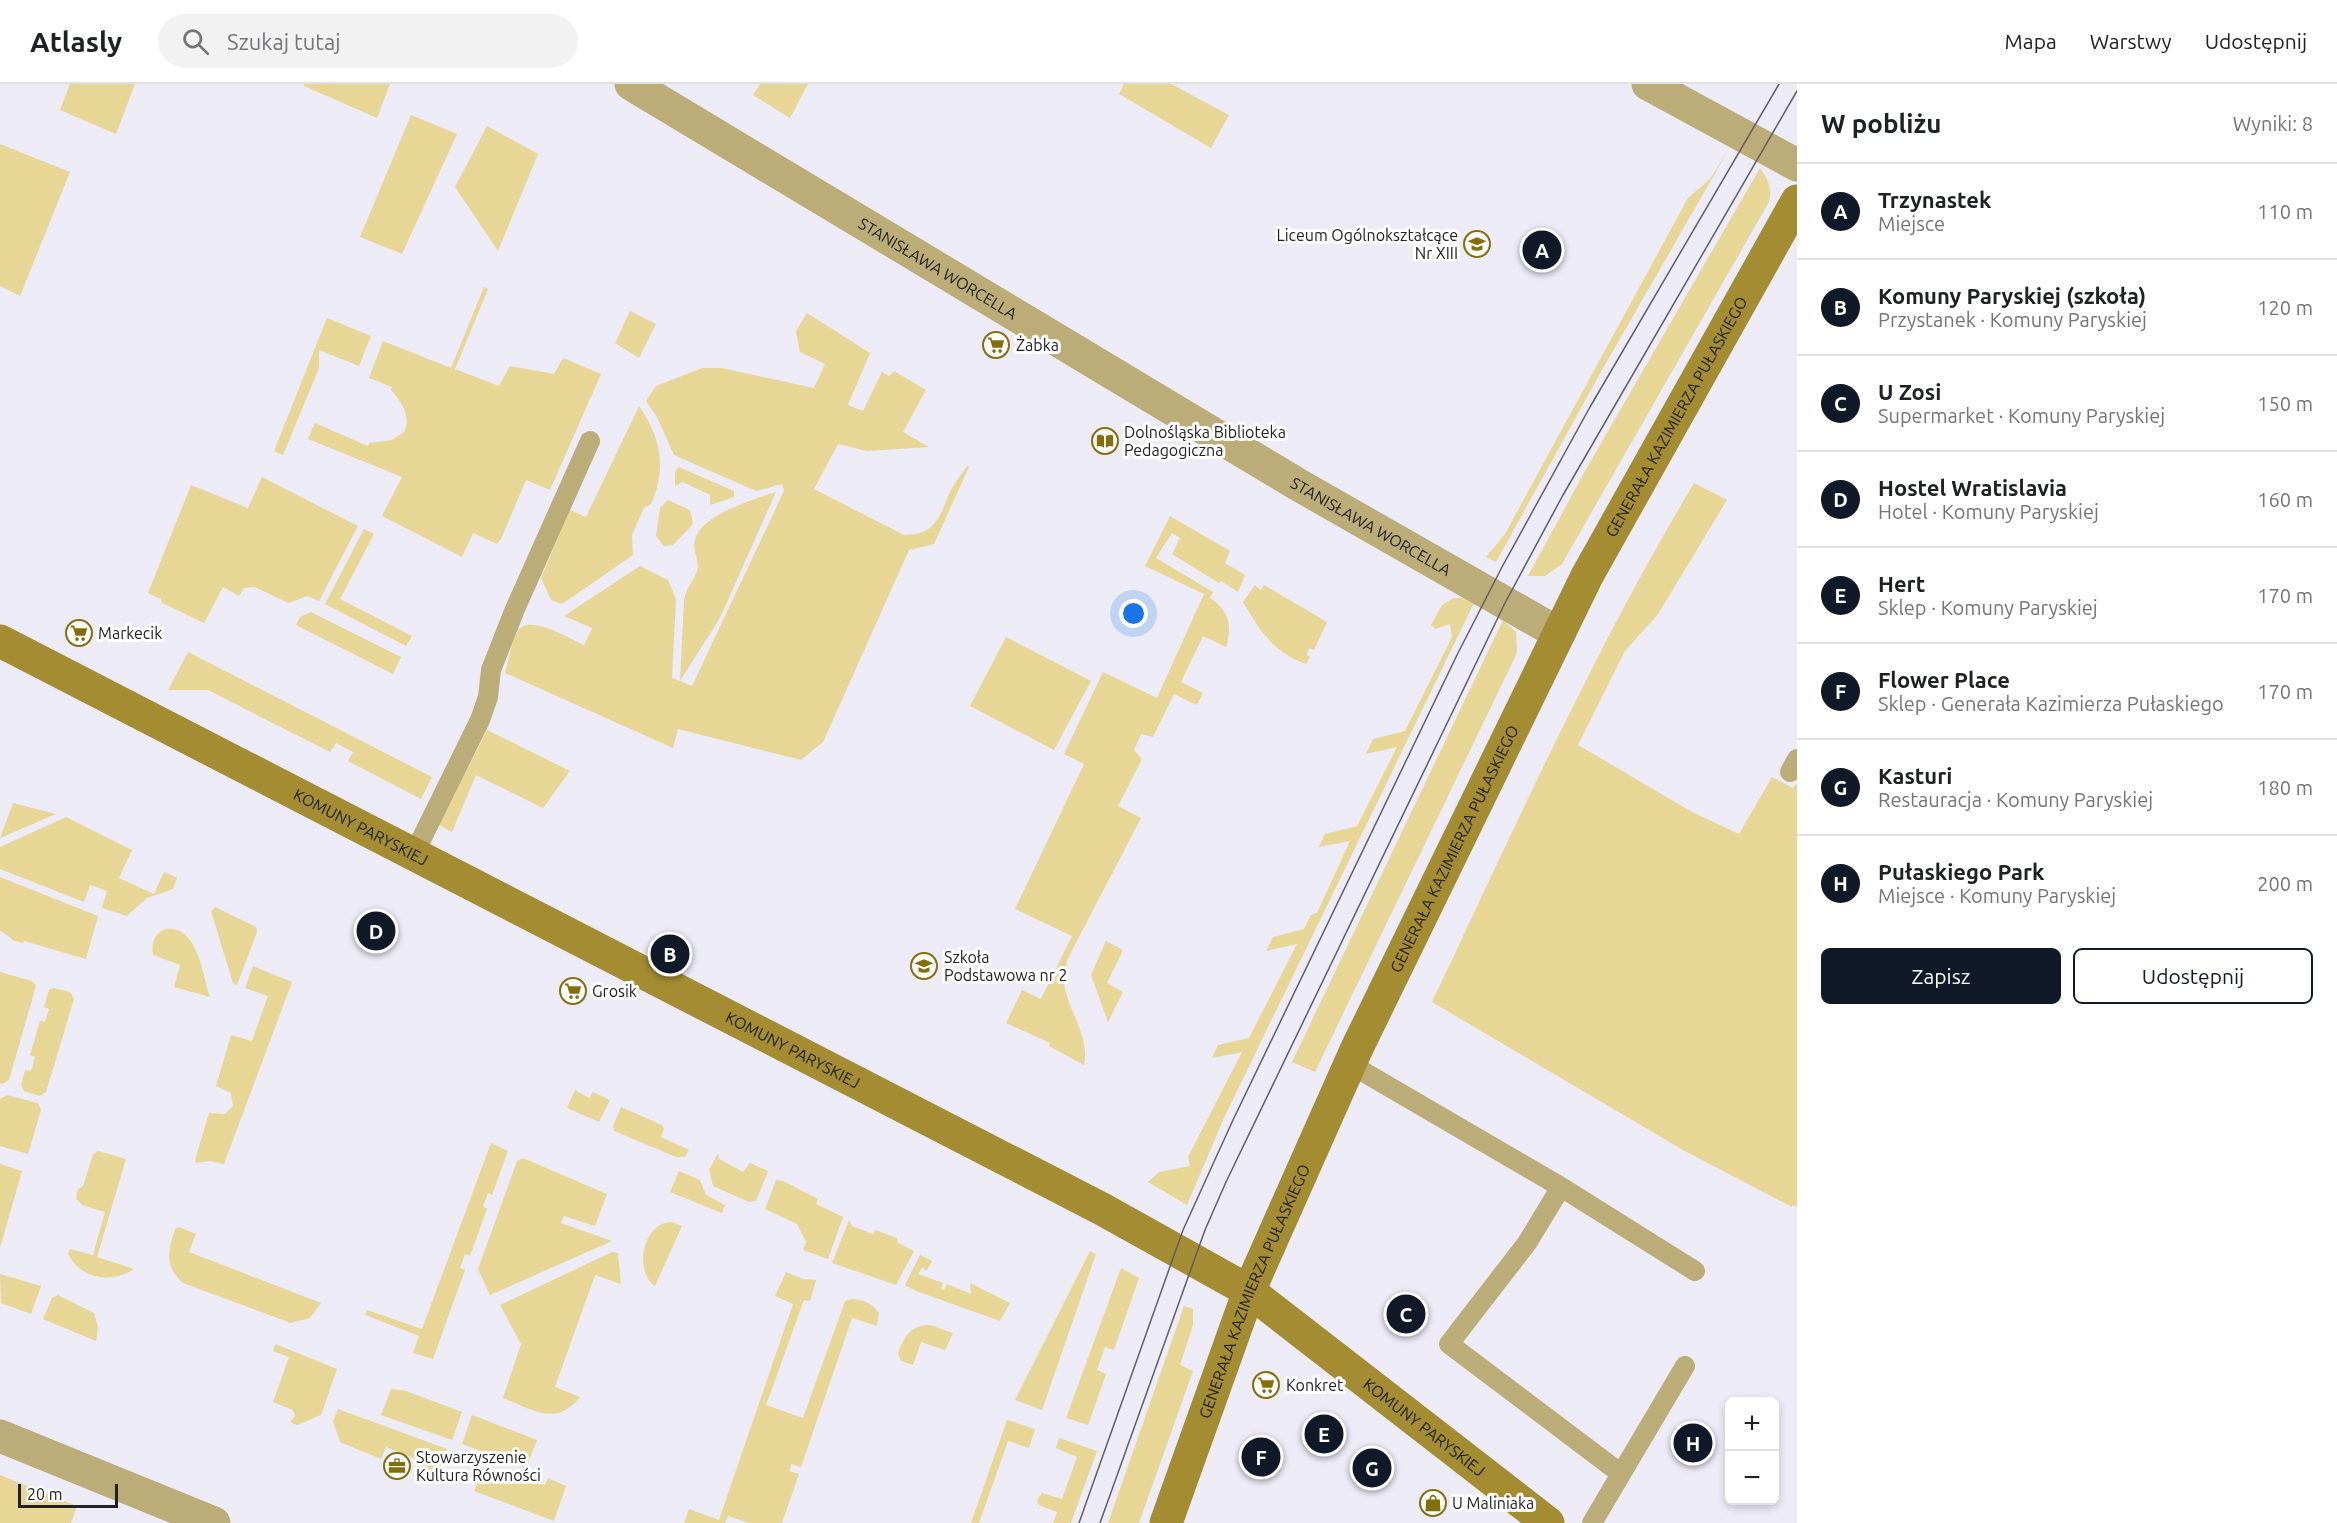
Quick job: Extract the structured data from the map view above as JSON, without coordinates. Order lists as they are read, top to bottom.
{
  "streets": {
    "street": ["STANISŁAWA WORCELLA", "GENERAŁA KAZIMIERZA PUŁASKIEGO", "KOMUNY PARYSKIEJ"]
  },
  "crossings": [
    ["STANISŁAWA WORCELLA", "GENERAŁA KAZIMIERZA PUŁASKIEGO"],
    ["GENERAŁA KAZIMIERZA PUŁASKIEGO", "KOMUNY PARYSKIEJ"]
  ],
  "places": {
    "school or university": ["Liceum Ogólnokształcące Nr XIII", "Szkoła Podstawowa nr 2"],
    "supermarket": [
      "Żabka",
      "Markecik",
      "Grosik",
      "Konkret"
    ],
    "library": ["Dolnośląska Biblioteka Pedagogiczna"],
    "office": ["Stowarzyszenie Kultura Równości"],
    "shop": ["U Maliniaka"]
  },
  "scale_bar": "20 m",
  "page": {
    "header": "Atlasly",
    "search": "Szukaj tutaj",
    "nav": ["Mapa", "Warstwy", "Udostępnij"],
    "heading": ["W pobliżu", "Wyniki: 8"],
    "list": [
      {
        "mark": "A",
        "name": "Trzynastek",
        "note": "Miejsce",
        "value": "110 m"
      },
      {
        "mark": "B",
        "name": "Komuny Paryskiej (szkoła)",
        "note": "Przystanek · Komuny Paryskiej",
        "value": "120 m"
      },
      {
        "mark": "C",
        "name": "U Zosi",
        "note": "Supermarket · Komuny Paryskiej",
        "value": "150 m"
      },
      {
        "mark": "D",
        "name": "Hostel Wratislavia",
        "note": "Hotel · Komuny Paryskiej",
        "value": "160 m"
      },
      {
        "mark": "E",
        "name": "Hert",
        "note": "Sklep · Komuny Paryskiej",
        "value": "170 m"
      },
      {
        "mark": "F",
        "name": "Flower Place",
        "note": "Sklep · Generała Kazimierza Pułaskiego",
        "value": "170 m"
      },
      {
        "mark": "G",
        "name": "Kasturi",
        "note": "Restauracja · Komuny Paryskiej",
        "value": "180 m"
      },
      {
        "mark": "H",
        "name": "Pułaskiego Park",
        "note": "Miejsce · Komuny Paryskiej",
        "value": "200 m"
      }
    ],
    "pins": [
      "A",
      "D",
      "B",
      "C",
      "E",
      "H",
      "F",
      "G"
    ],
    "buttons": ["Zapisz", "Udostępnij"],
    "map_buttons": ["+", "−"],
    "scale": "20 m"
  }
}
